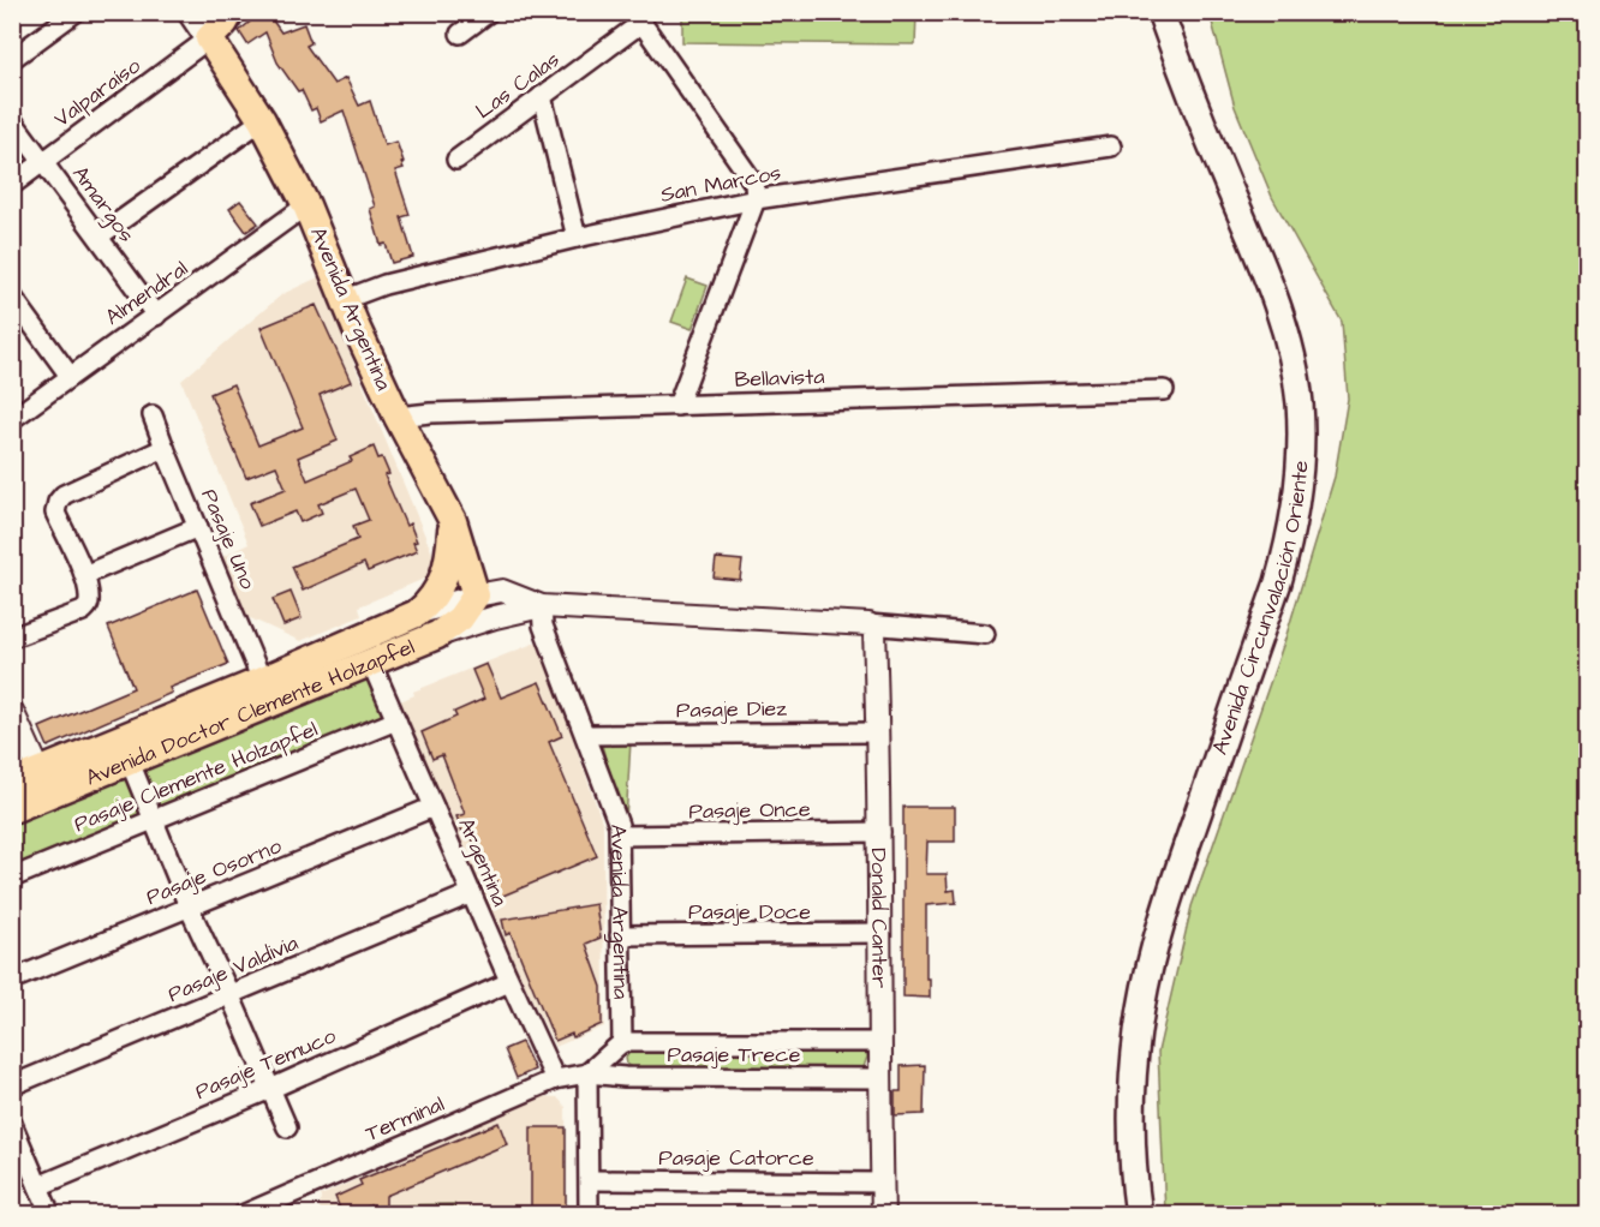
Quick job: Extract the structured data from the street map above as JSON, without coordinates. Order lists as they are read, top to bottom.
{
  "streets": {
    "main road": ["Avenida Argentina", "Avenida Circunvalación Oriente", "Avenida Doctor Clemente Holzapfel"],
    "street": [
      "Las Calas",
      "Valparaíso",
      "San Marcos",
      "Amargos",
      "Almendral",
      "Bellavista",
      "Pasaje Uno",
      "Pasaje Diez",
      "Pasaje Clemente Holzapfel",
      "Pasaje Once",
      "Argentina",
      "Pasaje Osorno",
      "Pasaje Doce",
      "Donald Canter",
      "Pasaje Valdivia",
      "Pasaje Trece",
      "Pasaje Temuco",
      "Terminal",
      "Pasaje Catorce"
    ]
  },
  "crossings": [
    ["Valparaíso", "Amargos"],
    ["Valparaíso", "Avenida Argentina"],
    ["San Marcos", "Avenida Argentina"],
    ["Amargos", "Almendral"],
    ["Almendral", "Avenida Argentina"],
    ["Avenida Argentina", "Bellavista"],
    ["Avenida Argentina", "Pasaje Diez"],
    ["Avenida Argentina", "Avenida Doctor Clemente Holzapfel"],
    ["Avenida Argentina", "Pasaje Once"],
    ["Avenida Argentina", "Pasaje Doce"],
    ["Avenida Argentina", "Pasaje Trece"],
    ["Pasaje Uno", "Avenida Doctor Clemente Holzapfel"],
    ["Pasaje Diez", "Donald Canter"],
    ["Avenida Doctor Clemente Holzapfel", "Argentina"],
    ["Avenida Doctor Clemente Holzapfel", "Donald Canter"],
    ["Pasaje Clemente Holzapfel", "Argentina"],
    ["Pasaje Once", "Donald Canter"],
    ["Argentina", "Pasaje Osorno"],
    ["Argentina", "Pasaje Valdivia"],
    ["Argentina", "Pasaje Temuco"],
    ["Argentina", "Terminal"],
    ["Pasaje Doce", "Donald Canter"],
    ["Donald Canter", "Pasaje Trece"],
    ["Donald Canter", "Pasaje Catorce"],
    ["Pasaje Trece", "Terminal"]
  ]
}
